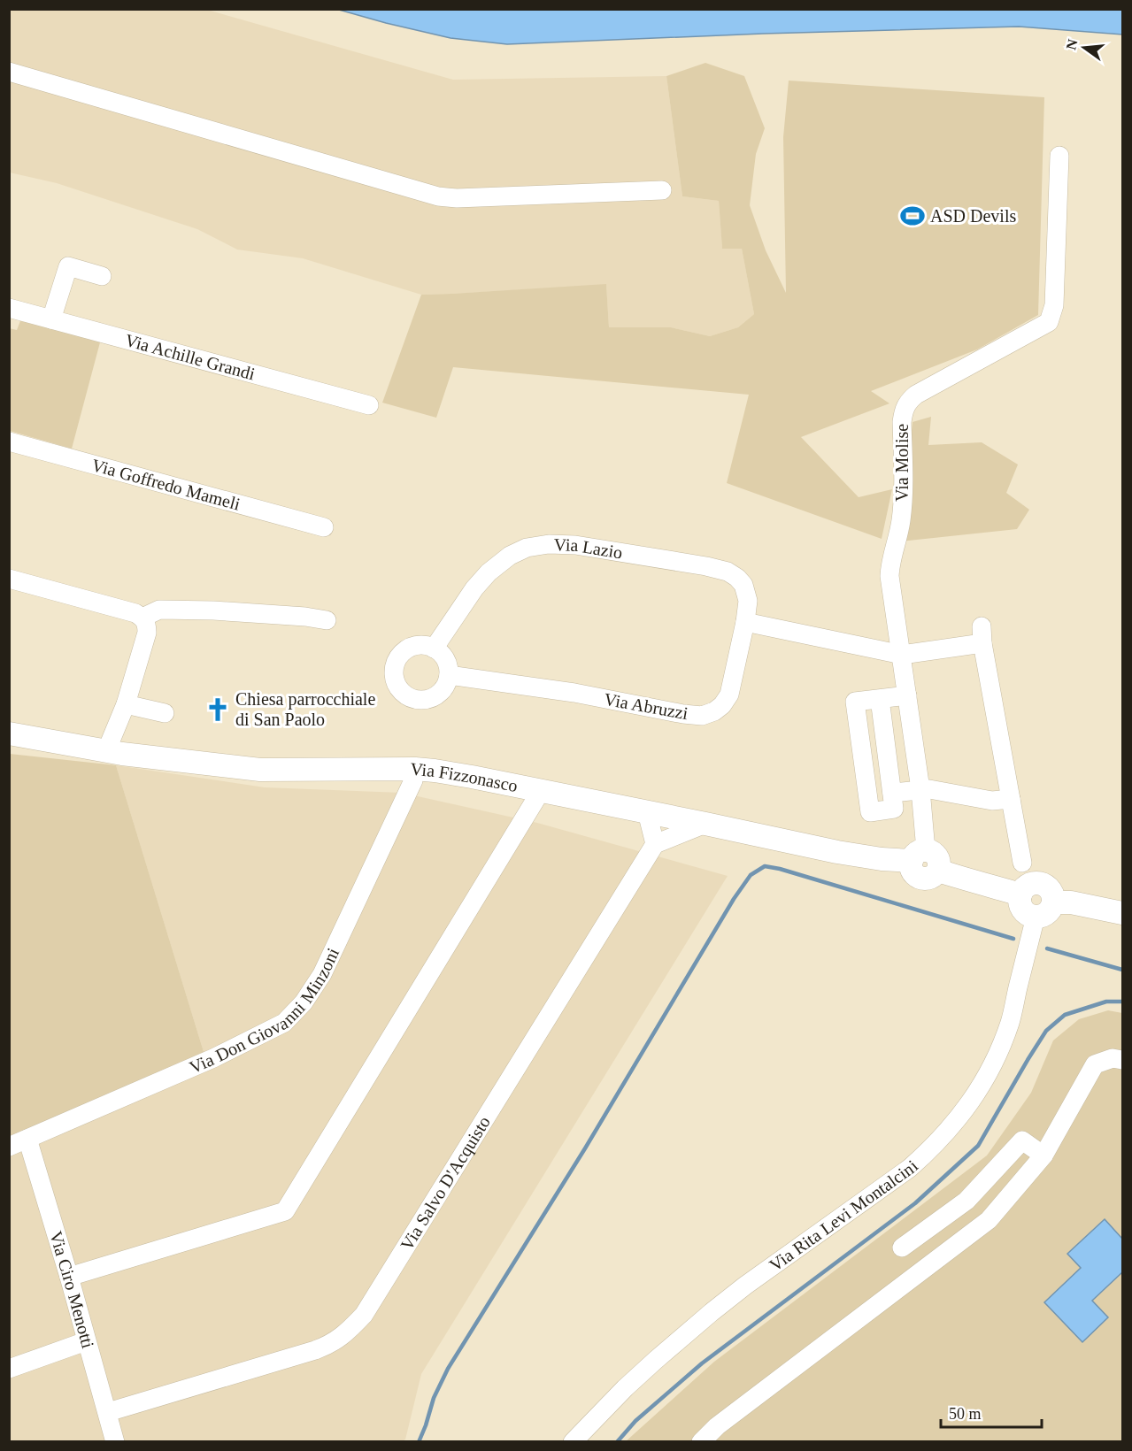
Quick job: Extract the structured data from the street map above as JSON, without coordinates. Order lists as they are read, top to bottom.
{
  "streets": {
    "main road": ["Via Fizzonasco"],
    "street": [
      "Via Achille Grandi",
      "Via Molise",
      "Via Goffredo Mameli",
      "Via Lazio",
      "Via Abruzzi",
      "Via Don Giovanni Minzoni",
      "Via Salvo D'Acquisto",
      "Via Rita Levi Montalcini",
      "Via Ciro Menotti"
    ]
  },
  "crossings": [
    ["Via Molise", "Via Fizzonasco"],
    ["Via Lazio", "Via Abruzzi"],
    ["Via Fizzonasco", "Via Don Giovanni Minzoni"],
    ["Via Don Giovanni Minzoni", "Via Ciro Menotti"],
    ["Via Salvo D'Acquisto", "Via Ciro Menotti"]
  ],
  "places": {
    "sports": ["ASD Devils"],
    "church": ["Chiesa parrocchiale di San Paolo"]
  },
  "scale_bar": "50 m",
  "north": "left"
}
